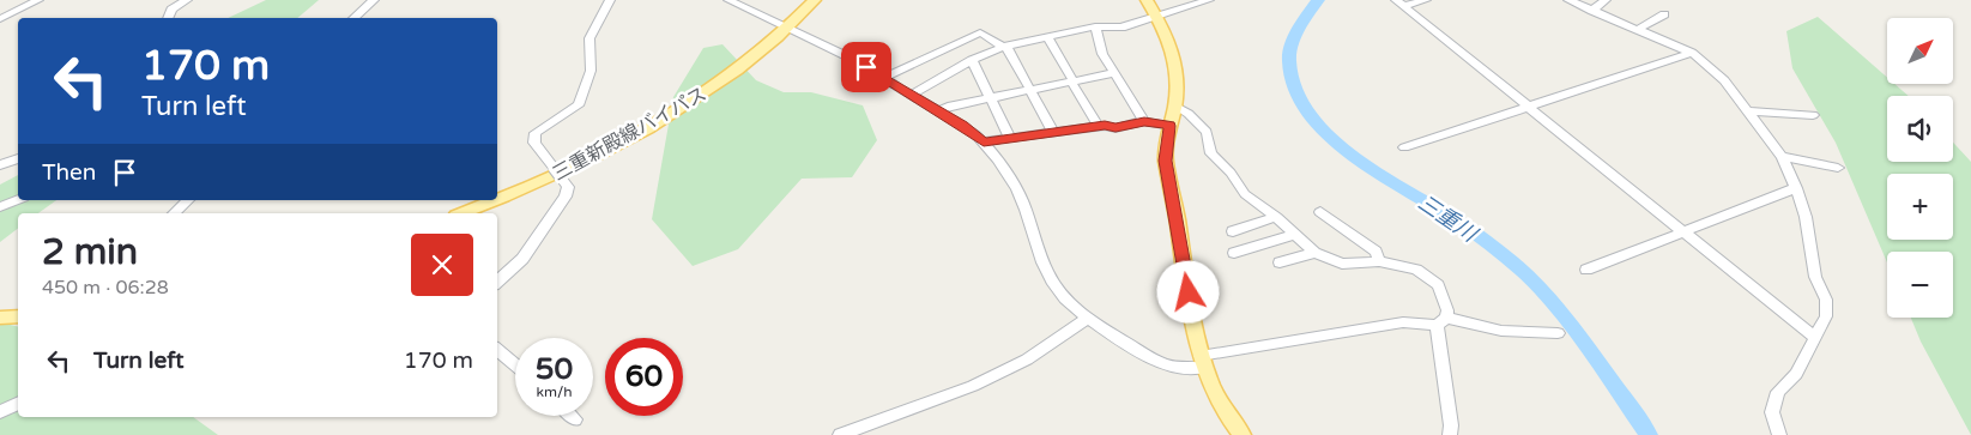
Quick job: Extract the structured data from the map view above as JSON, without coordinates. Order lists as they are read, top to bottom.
{
  "streets": {
    "main road": ["三重新殿線バイパス"]
  },
  "water": ["三重川"],
  "north": "top right",
  "page": {
    "map_buttons": ["+", "−"],
    "turn": ["170 m", "Turn left"],
    "then": "Then",
    "heading": ["2 min", "450 m · 06:28"],
    "list": [
      {
        "name": "Turn left",
        "value": "170 m"
      }
    ],
    "speed": "50 km/h",
    "limit": "60"
  }
}
